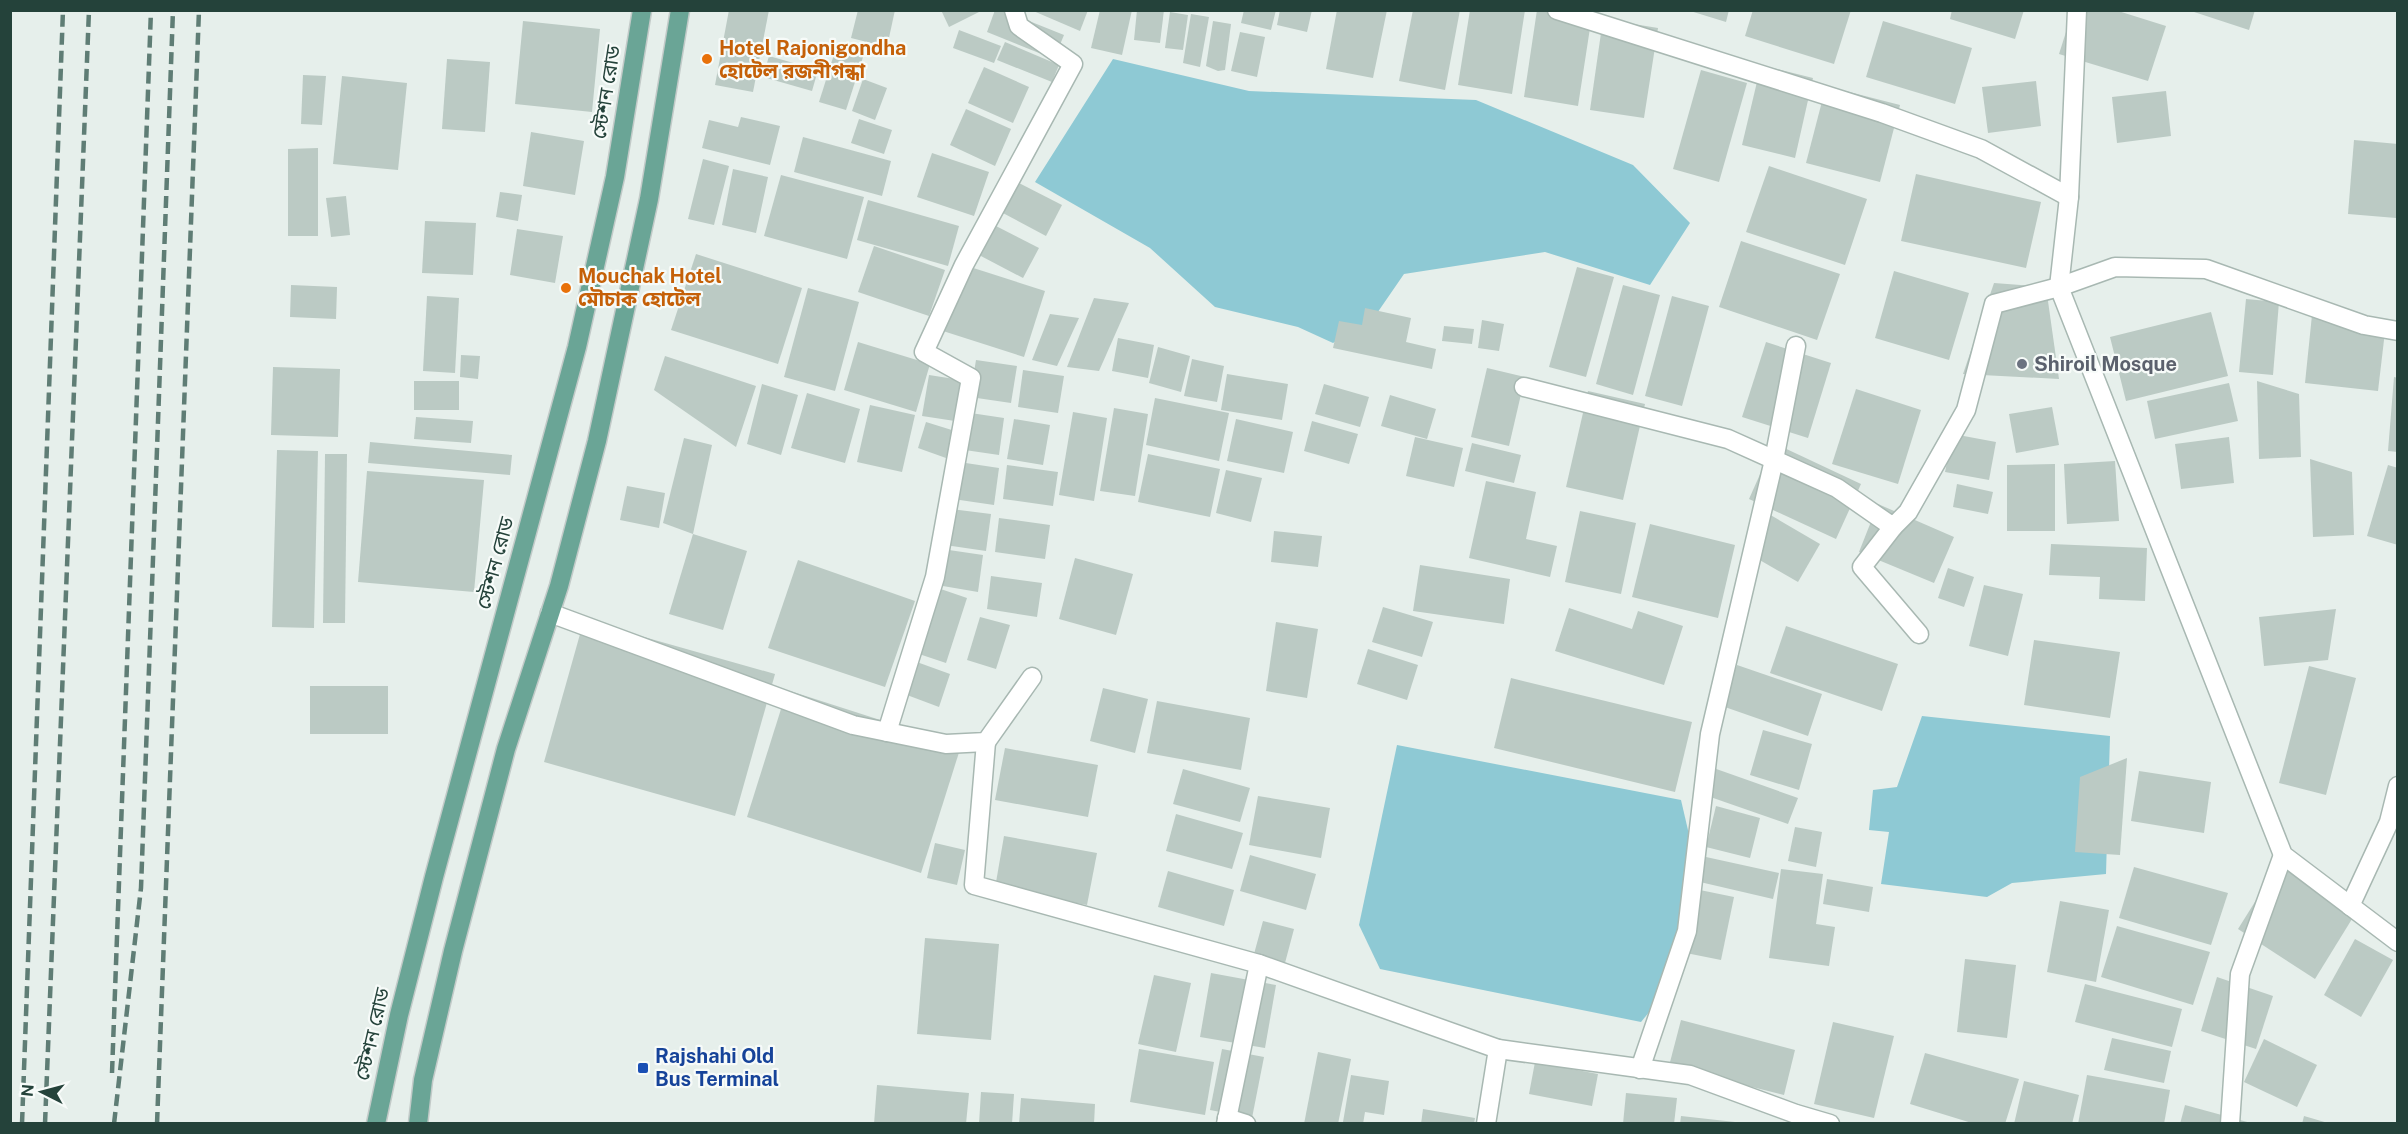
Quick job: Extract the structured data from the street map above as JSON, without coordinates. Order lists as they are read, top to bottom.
{
  "streets": {
    "main road": ["স্টেশন রোড"]
  },
  "places": {
    "other": ["Hotel Rajonigondha হোটেল রজনীগন্ধা", "Mouchak Hotel মৌচাক হোটেল", "Shiroil Mosque"],
    "transit": ["Rajshahi Old Bus Terminal"]
  },
  "north": "left"
}
